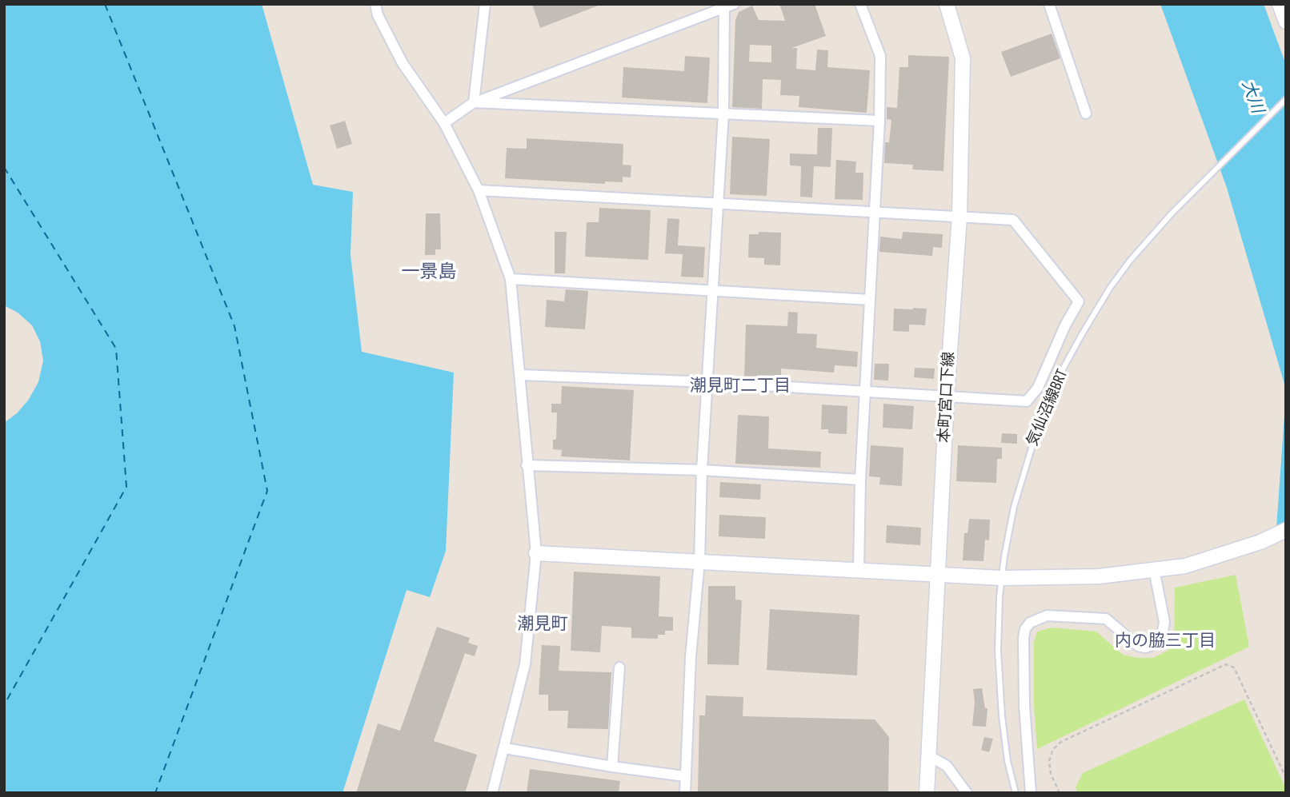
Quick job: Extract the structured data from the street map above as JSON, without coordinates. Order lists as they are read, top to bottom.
{
  "streets": {
    "street": ["本町宮口下線"],
    "lane": ["気仙沼線BRT"]
  },
  "districts": [
    "一景島",
    "潮見町二丁目",
    "潮見町",
    "内の脇三丁目"
  ],
  "water": ["大川"]
}
